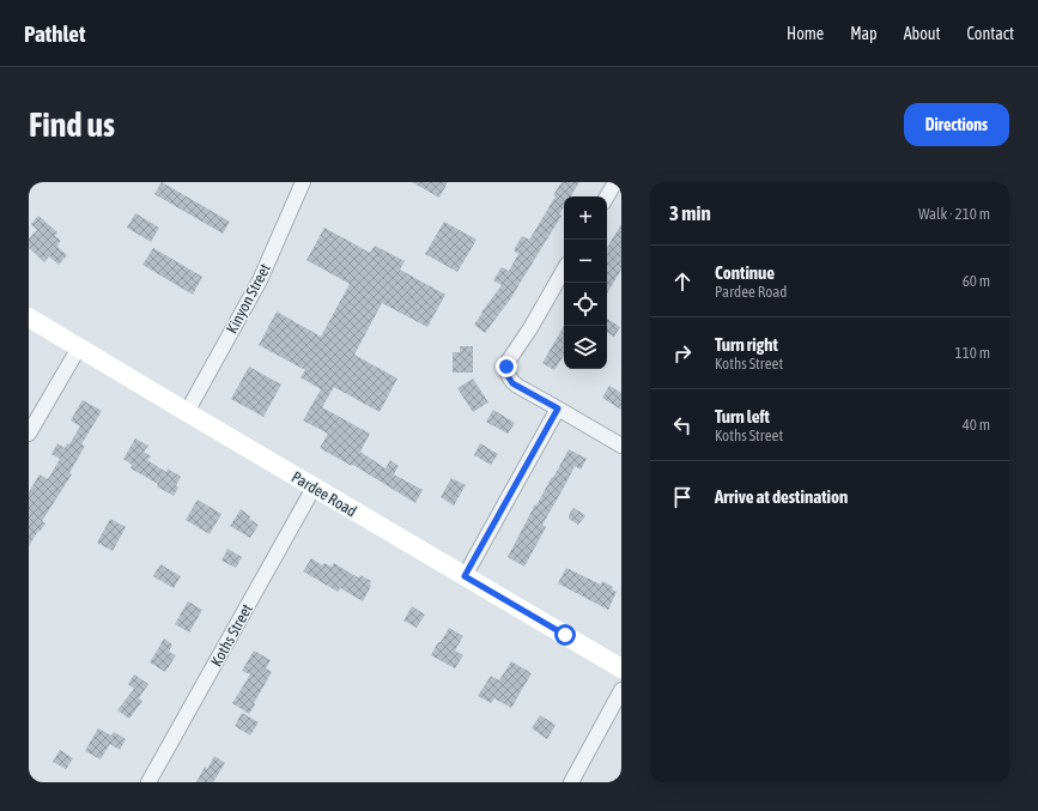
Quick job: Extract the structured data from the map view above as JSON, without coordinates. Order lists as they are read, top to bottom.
{
  "streets": {
    "main road": ["Pardee Road"],
    "street": ["Kinyon Street", "Koths Street"]
  },
  "crossings": [
    ["Kinyon Street", "Pardee Road"],
    ["Pardee Road", "Koths Street"]
  ],
  "page": {
    "header": "Pathlet",
    "nav": [
      "Home",
      "Map",
      "About",
      "Contact"
    ],
    "buttons": "Directions",
    "title": "Find us",
    "heading": ["3 min", "Walk · 210 m"],
    "map_buttons": ["+", "−"],
    "list": [
      ["Continue", "Pardee Road", "60 m"],
      ["Turn right", "Koths Street", "110 m"],
      ["Turn left", "Koths Street", "40 m"],
      "Arrive at destination"
    ]
  }
}
